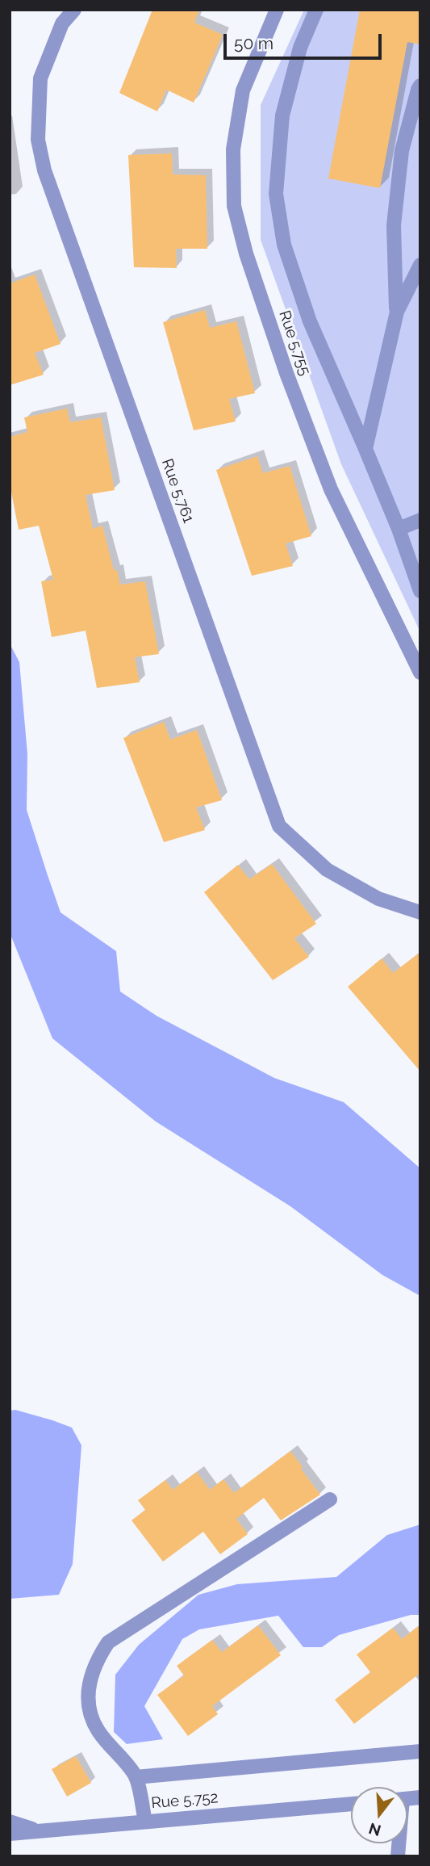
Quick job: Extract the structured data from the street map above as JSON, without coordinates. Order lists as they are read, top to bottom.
{
  "streets": {
    "street": ["Rue 5.755", "Rue 5.761", "Rue 5.752"]
  },
  "scale_bar": "50 m",
  "north": "bottom"
}
